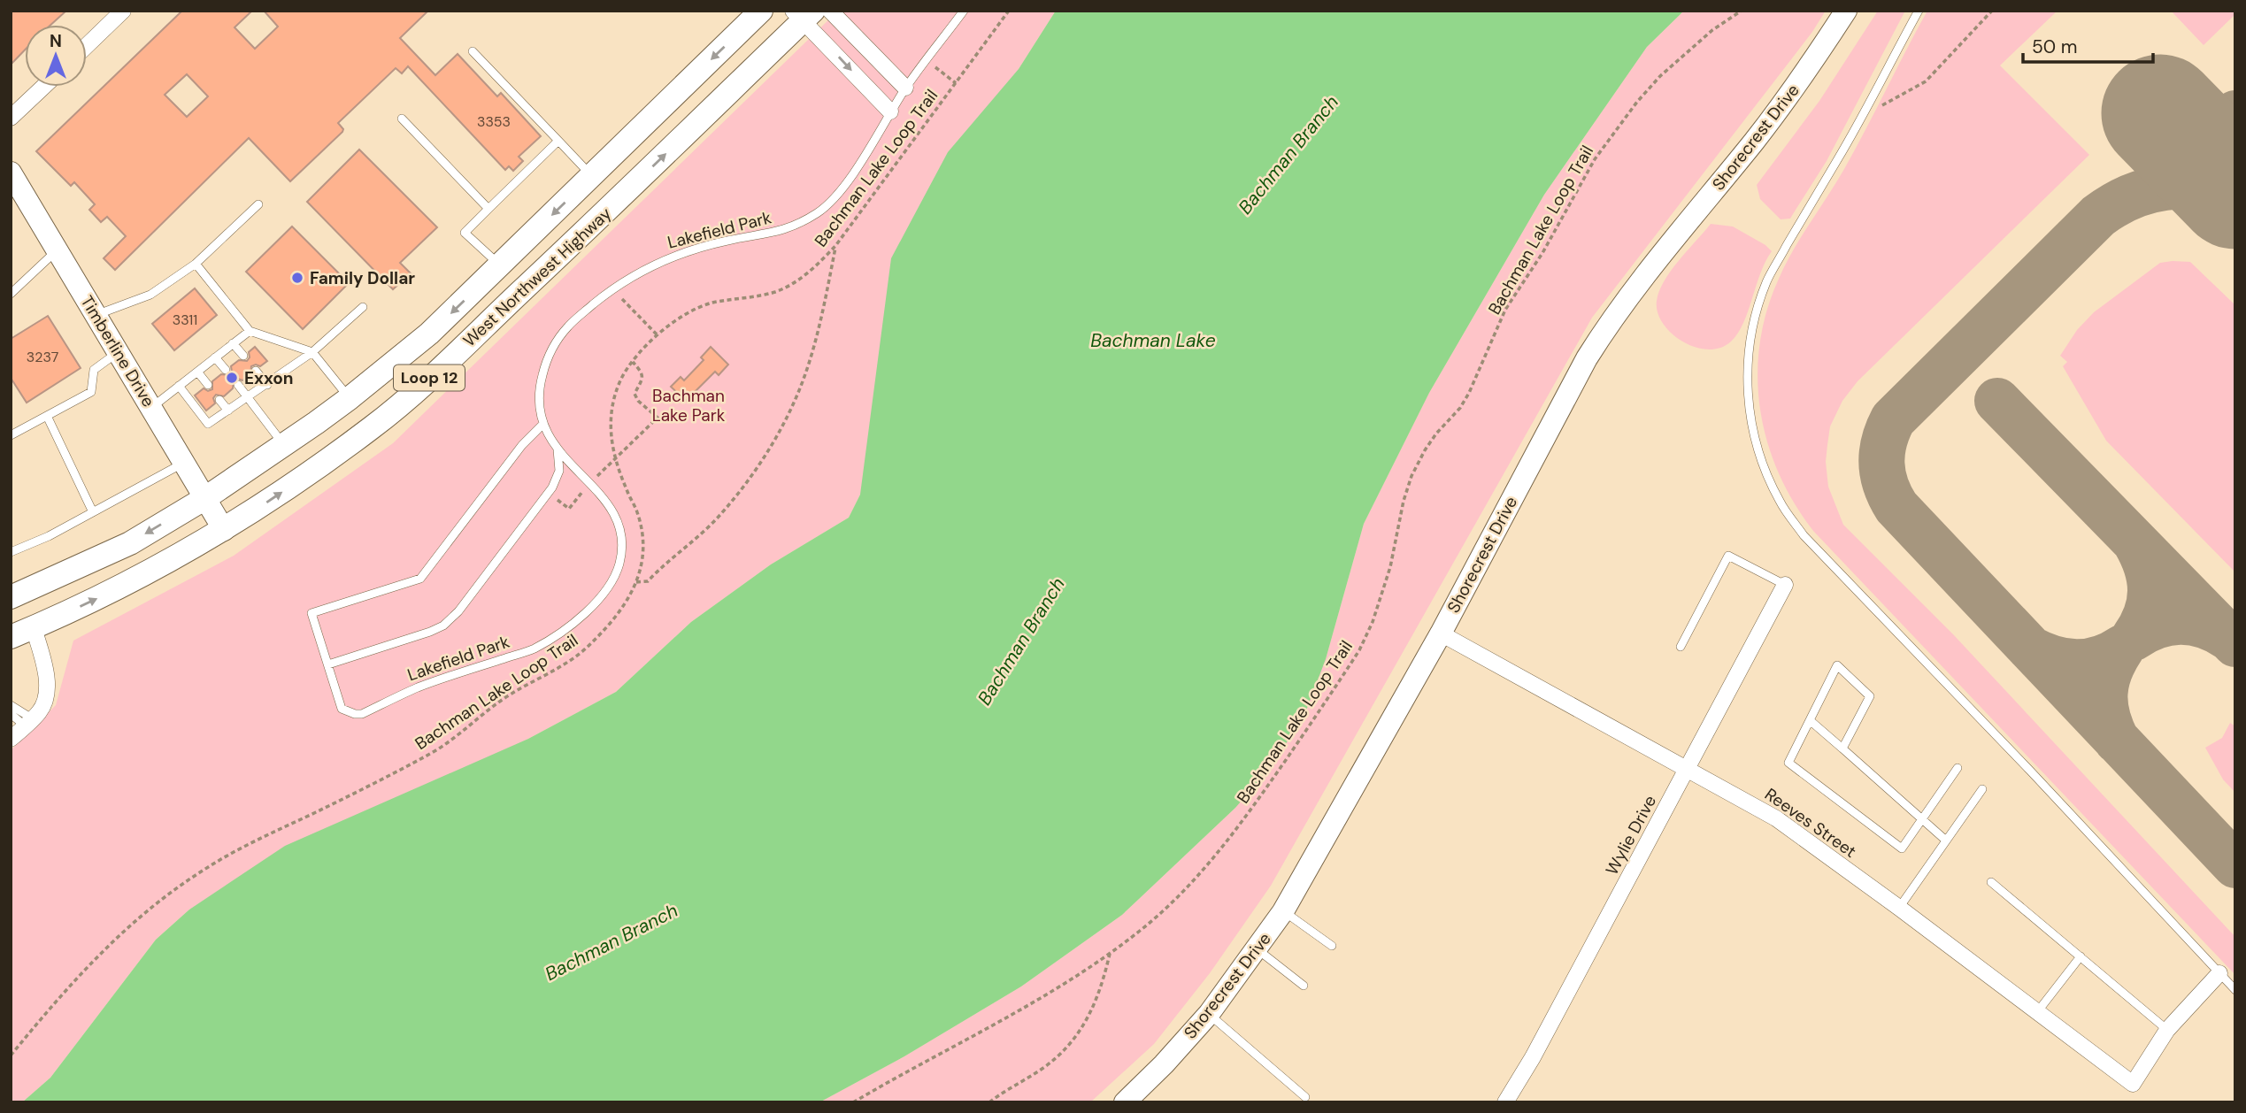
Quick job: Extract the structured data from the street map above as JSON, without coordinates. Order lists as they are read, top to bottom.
{
  "streets": {
    "main road": ["West Northwest Highway", "Loop 12"],
    "street": [
      "Shorecrest Drive",
      "Timberline Drive",
      "Reeves Street",
      "Wylie Drive"
    ],
    "lane": ["Lakefield Park"],
    "path": ["Bachman Lake Loop Trail"]
  },
  "crossings": [
    ["Shorecrest Drive", "Reeves Street"],
    ["West Northwest Highway", "Timberline Drive"],
    ["Reeves Street", "Wylie Drive"]
  ],
  "water": ["Bachman Branch", "Bachman Lake"],
  "parks": ["Bachman Lake Park"],
  "places": ["Family Dollar", "Exxon"],
  "house_numbers": ["3353", "3311", "3237"],
  "scale_bar": "50 m",
  "north": "top"
}
